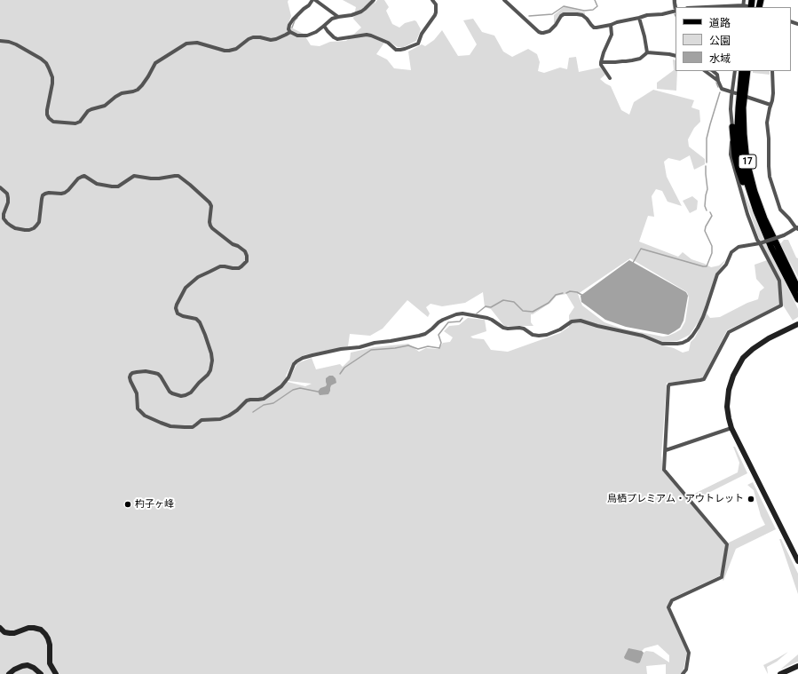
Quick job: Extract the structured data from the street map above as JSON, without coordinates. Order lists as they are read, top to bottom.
{
  "streets": {
    "main road": ["17"]
  },
  "places": ["鳥栖プレミアム・アウトレット", "杓子ヶ峰"],
  "legend": ["道路", "公園", "水域"]
}
